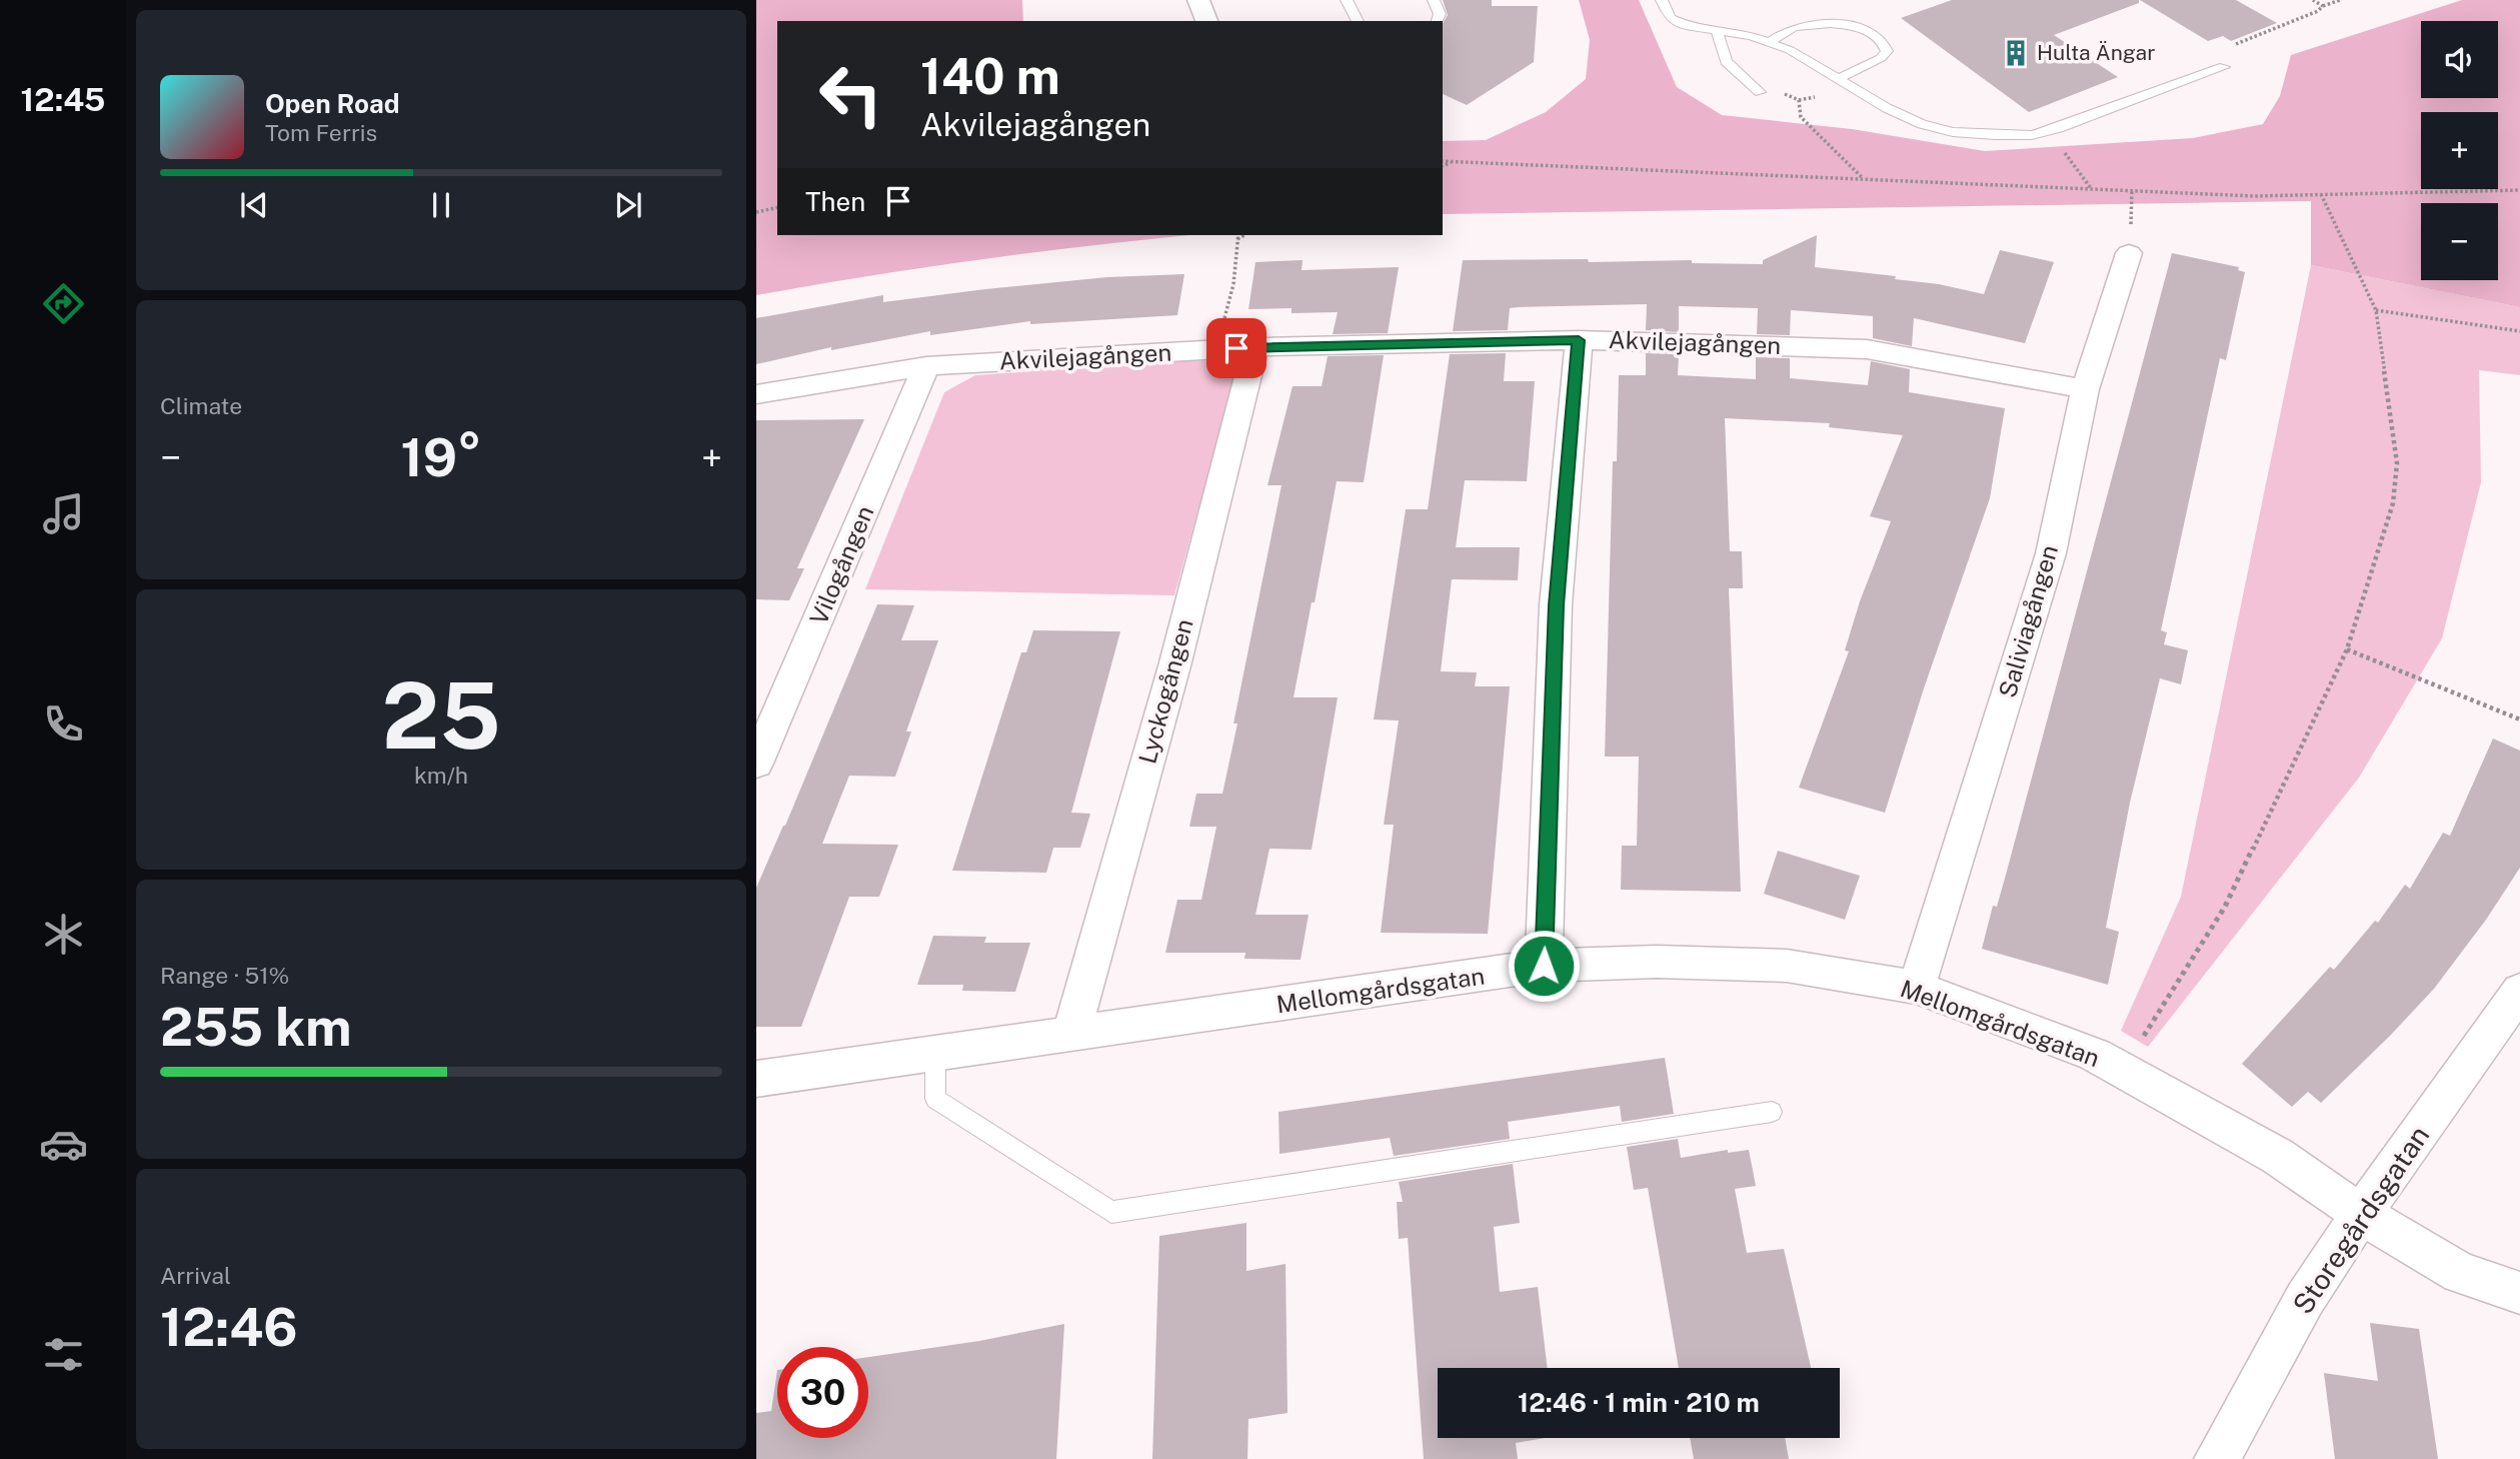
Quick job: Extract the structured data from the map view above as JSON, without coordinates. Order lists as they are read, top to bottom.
{
  "streets": {
    "street": [
      "Akvilejagången",
      "Vilogången",
      "Saliviagången",
      "Lyckogången",
      "Mellomgårdsgatan",
      "Storegårdsgatan"
    ]
  },
  "crossings": [
    ["Akvilejagången", "Vilogången"],
    ["Akvilejagången", "Saliviagången"],
    ["Akvilejagången", "Lyckogången"],
    ["Saliviagången", "Mellomgårdsgatan"],
    ["Lyckogången", "Mellomgårdsgatan"],
    ["Mellomgårdsgatan", "Storegårdsgatan"]
  ],
  "places": {
    "building": ["Hulta Ängar"]
  },
  "page": {
    "tabs": "12:45",
    "map_buttons": ["+", "−"],
    "turn": ["140 m", "Akvilejagången"],
    "song": ["Open Road", "Tom Ferris"],
    "then": "Then",
    "tile": [
      "Climate",
      ["25", "km/h"],
      ["Range · 51%", "255 km"],
      ["Arrival", "12:46"]
    ],
    "heat": ["−", "19°", "+"],
    "limit": "30",
    "trip": "12:46 · 1 min · 210 m"
  }
}
